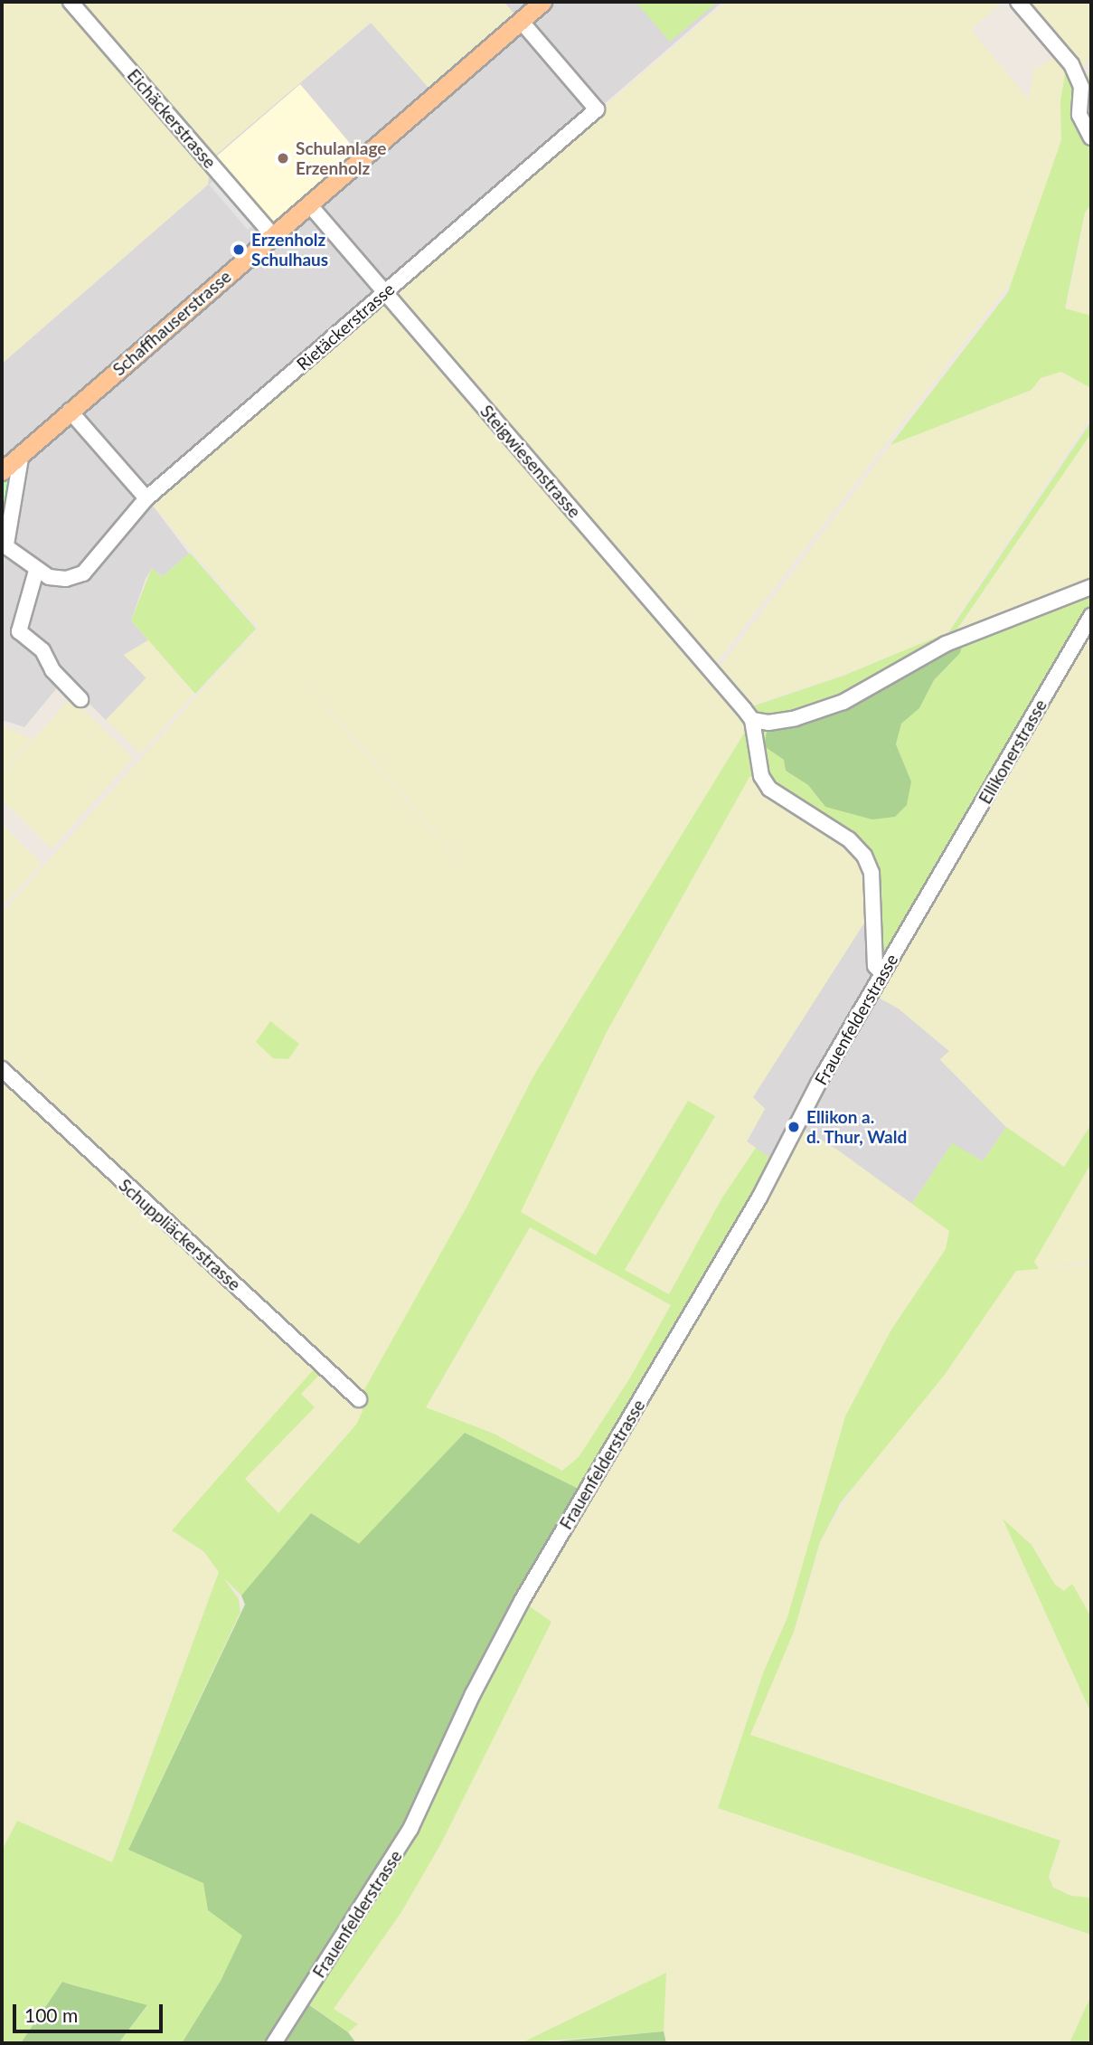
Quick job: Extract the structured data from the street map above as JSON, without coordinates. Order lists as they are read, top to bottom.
{
  "streets": {
    "main road": ["Schaffhauserstrasse"],
    "street": [
      "Eichäckerstrasse",
      "Rietäckerstrasse",
      "Steigwiesenstrasse",
      "Ellikonerstrasse",
      "Frauenfelderstrasse",
      "Schuppliäckerstrasse"
    ]
  },
  "crossings": [
    ["Eichäckerstrasse", "Schaffhauserstrasse"],
    ["Schaffhauserstrasse", "Rietäckerstrasse"],
    ["Schaffhauserstrasse", "Steigwiesenstrasse"],
    ["Rietäckerstrasse", "Steigwiesenstrasse"],
    ["Ellikonerstrasse", "Frauenfelderstrasse"]
  ],
  "places": ["Schulanlage Erzenholz", "Erzenholz Schulhaus", "Ellikon a. d. Thur, Wald"],
  "scale_bar": "100 m"
}
